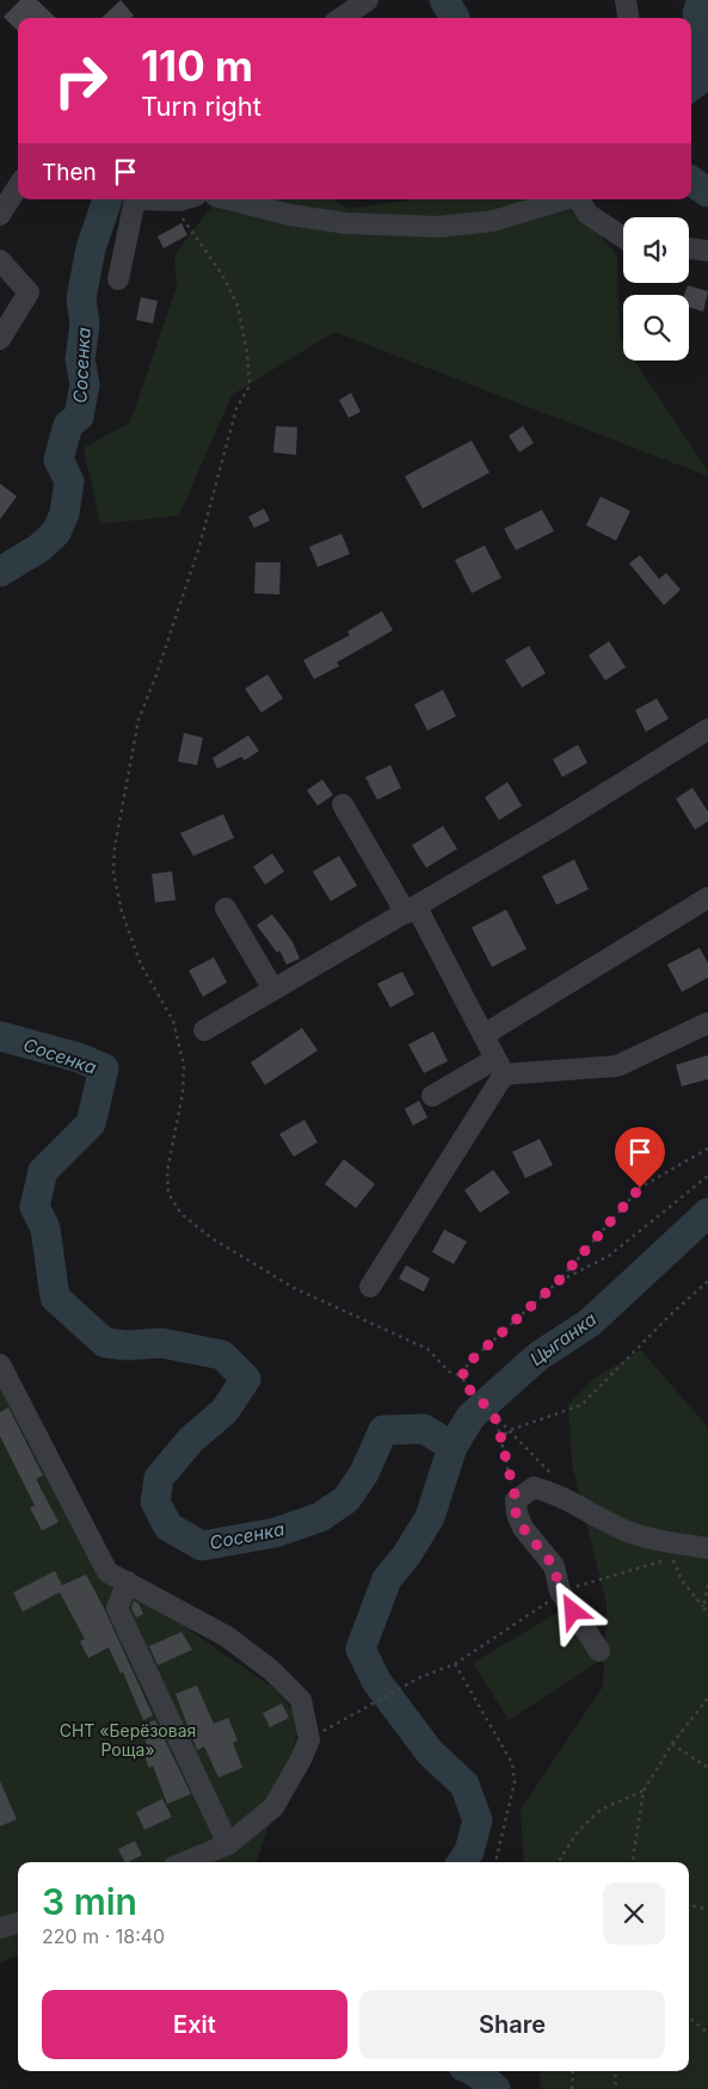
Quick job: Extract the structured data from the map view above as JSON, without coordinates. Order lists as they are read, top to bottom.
{
  "water": ["Сосенка", "Цыганка"],
  "parks": ["СНТ «Берёзовая Роща»"],
  "page": {
    "turn": ["110 m", "Turn right"],
    "then": "Then",
    "heading": ["3 min", "220 m · 18:40"],
    "buttons": ["Exit", "Share"]
  }
}
